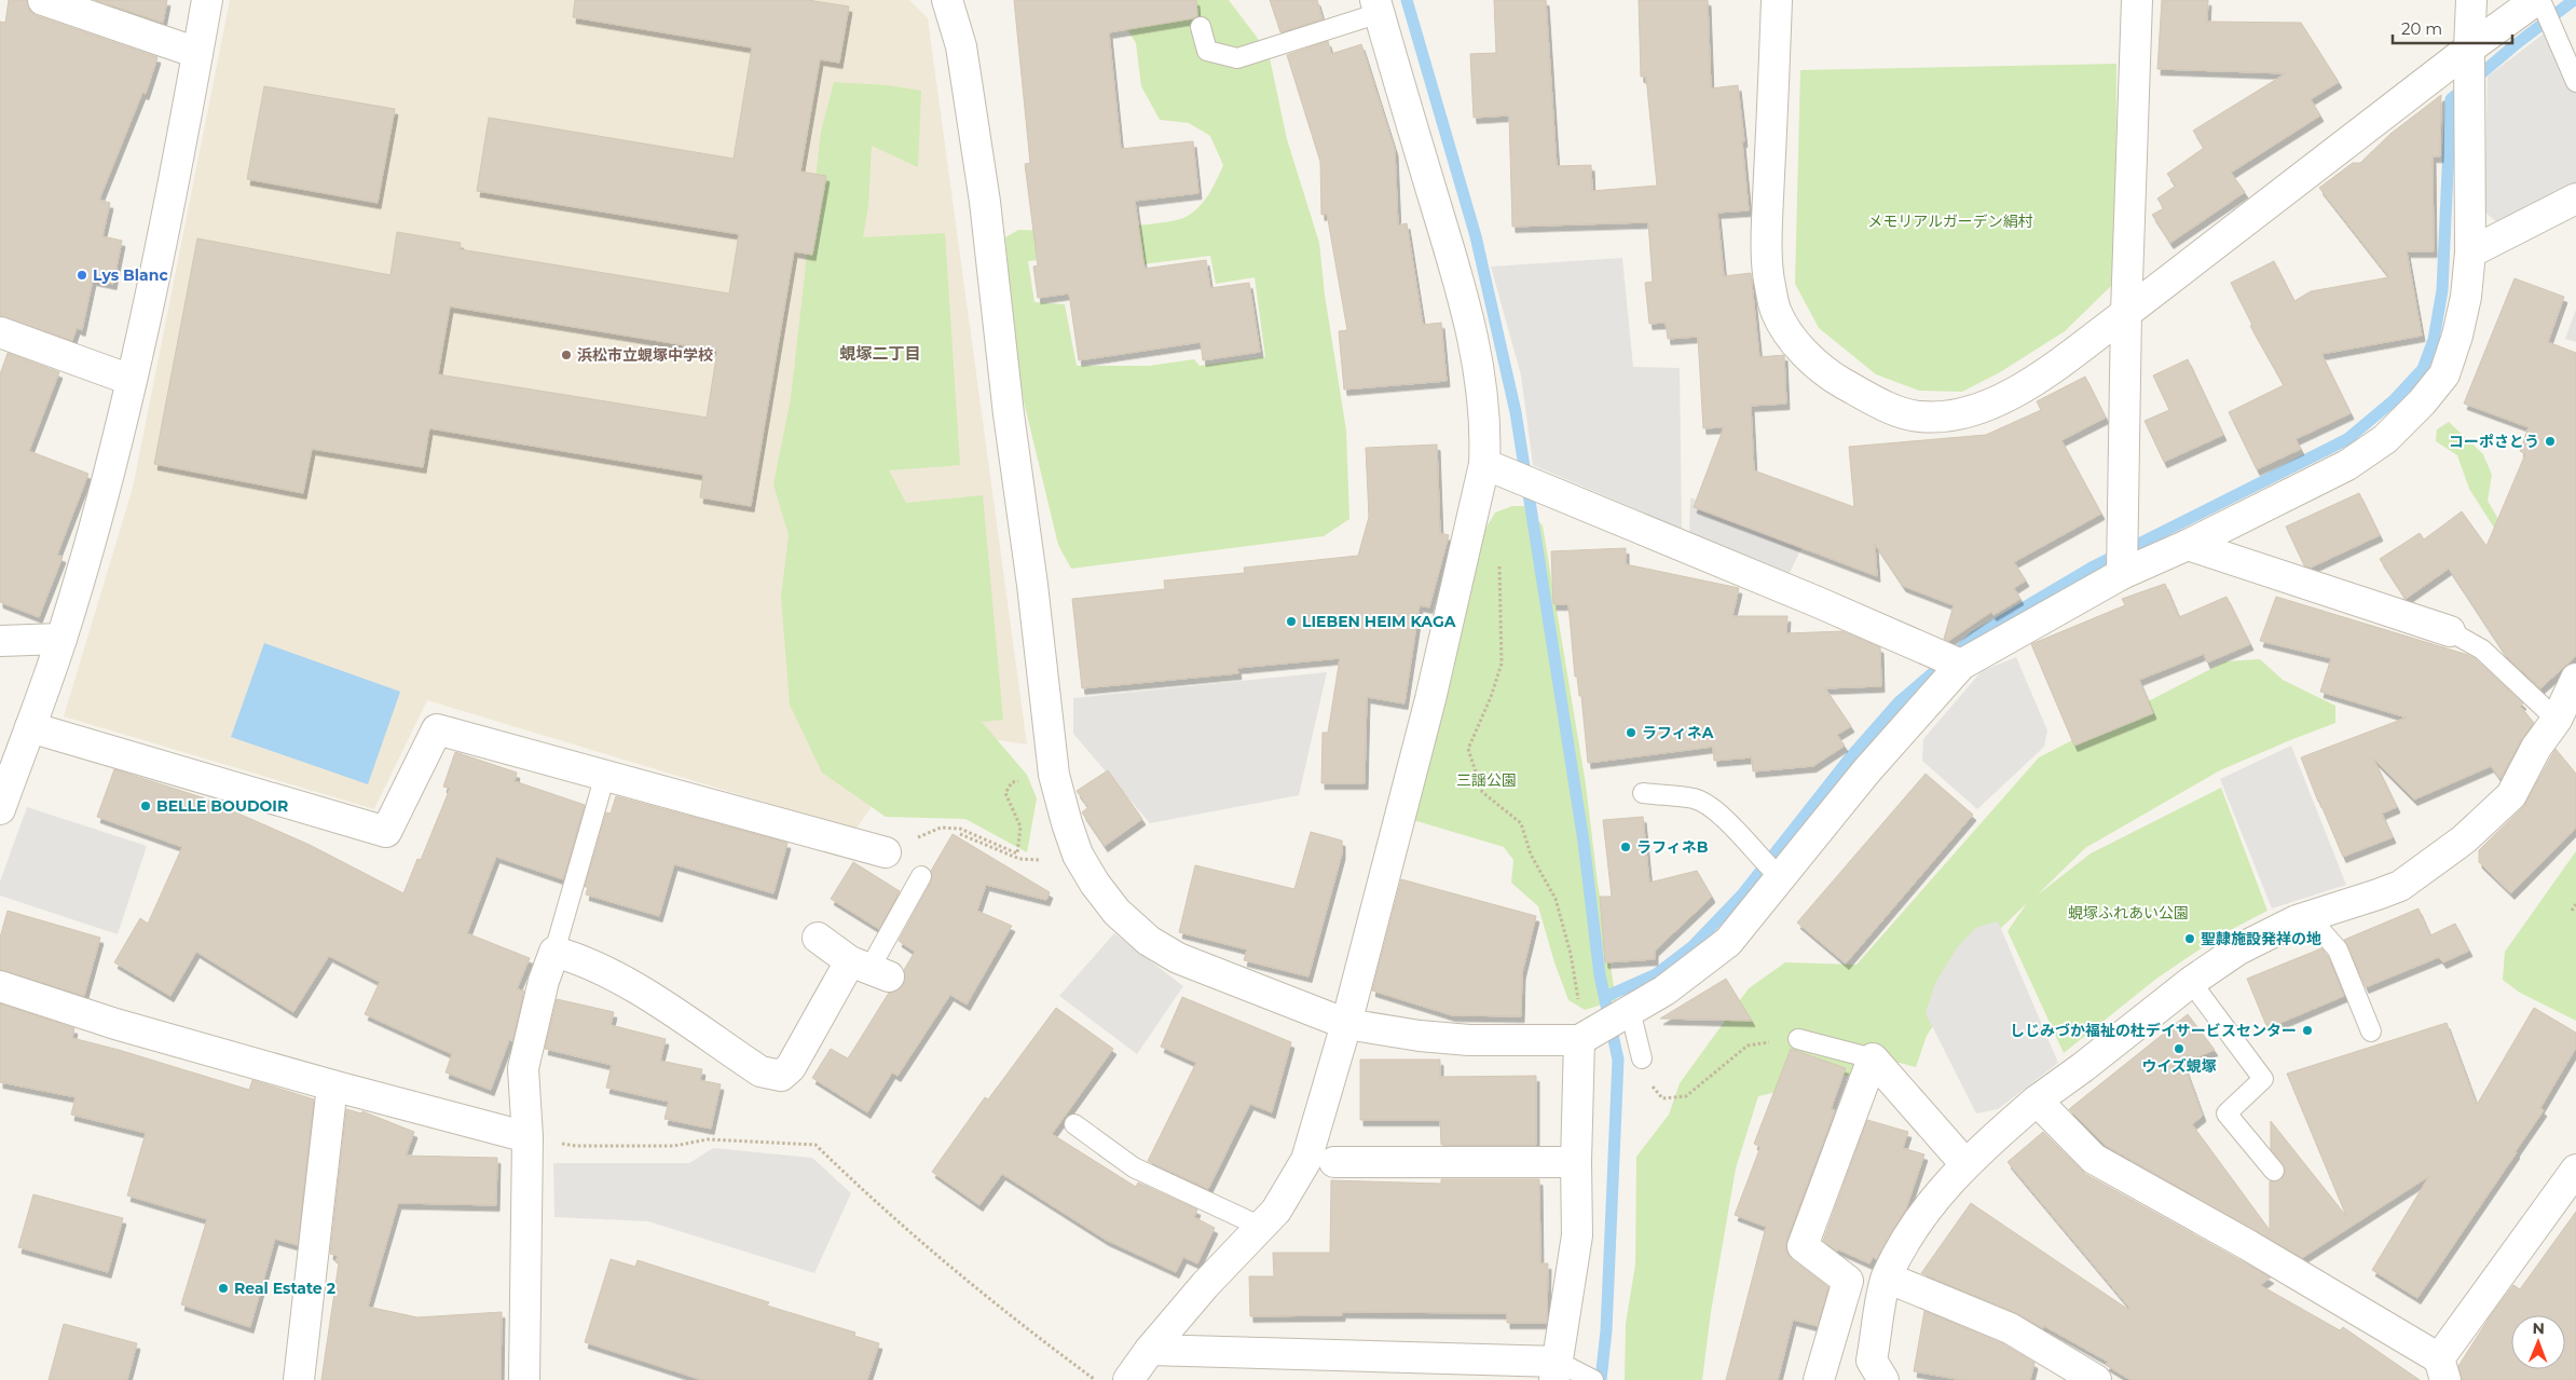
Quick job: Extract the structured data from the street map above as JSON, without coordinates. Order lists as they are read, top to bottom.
{
  "districts": ["蜆塚二丁目"],
  "parks": ["メモリアルガーデン絹村", "三謡公園", "蜆塚ふれあい公園"],
  "places": [
    "Lys Blanc",
    "浜松市立蜆塚中学校",
    "コーポさとう",
    "LIEBEN HEIM KAGA",
    "ラフィネA",
    "BELLE BOUDOIR",
    "ラフィネB",
    "聖隷施設発祥の地",
    "しじみづか福祉の杜デイサービスセンター",
    "ウイズ蜆塚",
    "Real Estate 2"
  ],
  "scale_bar": "20 m",
  "north": "top"
}
